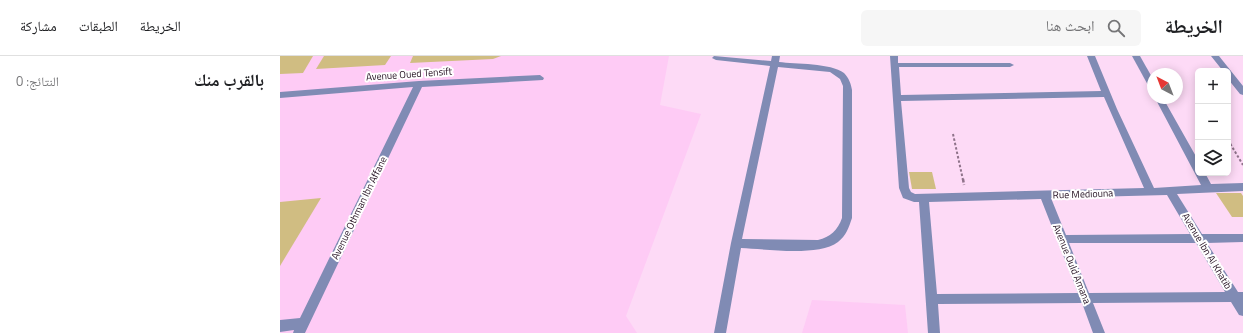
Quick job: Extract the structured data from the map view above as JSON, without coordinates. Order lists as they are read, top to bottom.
{
  "streets": {
    "street": [
      "Avenue Oued Tensift",
      "Rue Mediouna",
      "Avenue Othman Ibn Affane",
      "Avenue Ibn Al Khatib",
      "Avenue Ould Amana"
    ]
  },
  "crossings": [
    ["Avenue Oued Tensift", "Avenue Othman Ibn Affane"],
    ["Rue Mediouna", "Avenue Ibn Al Khatib"],
    ["Rue Mediouna", "Avenue Ould Amana"]
  ],
  "north": "top left",
  "page": {
    "header": "الخريطة",
    "search": "ابحث هنا",
    "nav": ["الخريطة", "الطبقات", "مشاركة"],
    "heading": ["بالقرب منك", "النتائج: 0"],
    "map_buttons": ["+", "−"]
  }
}
